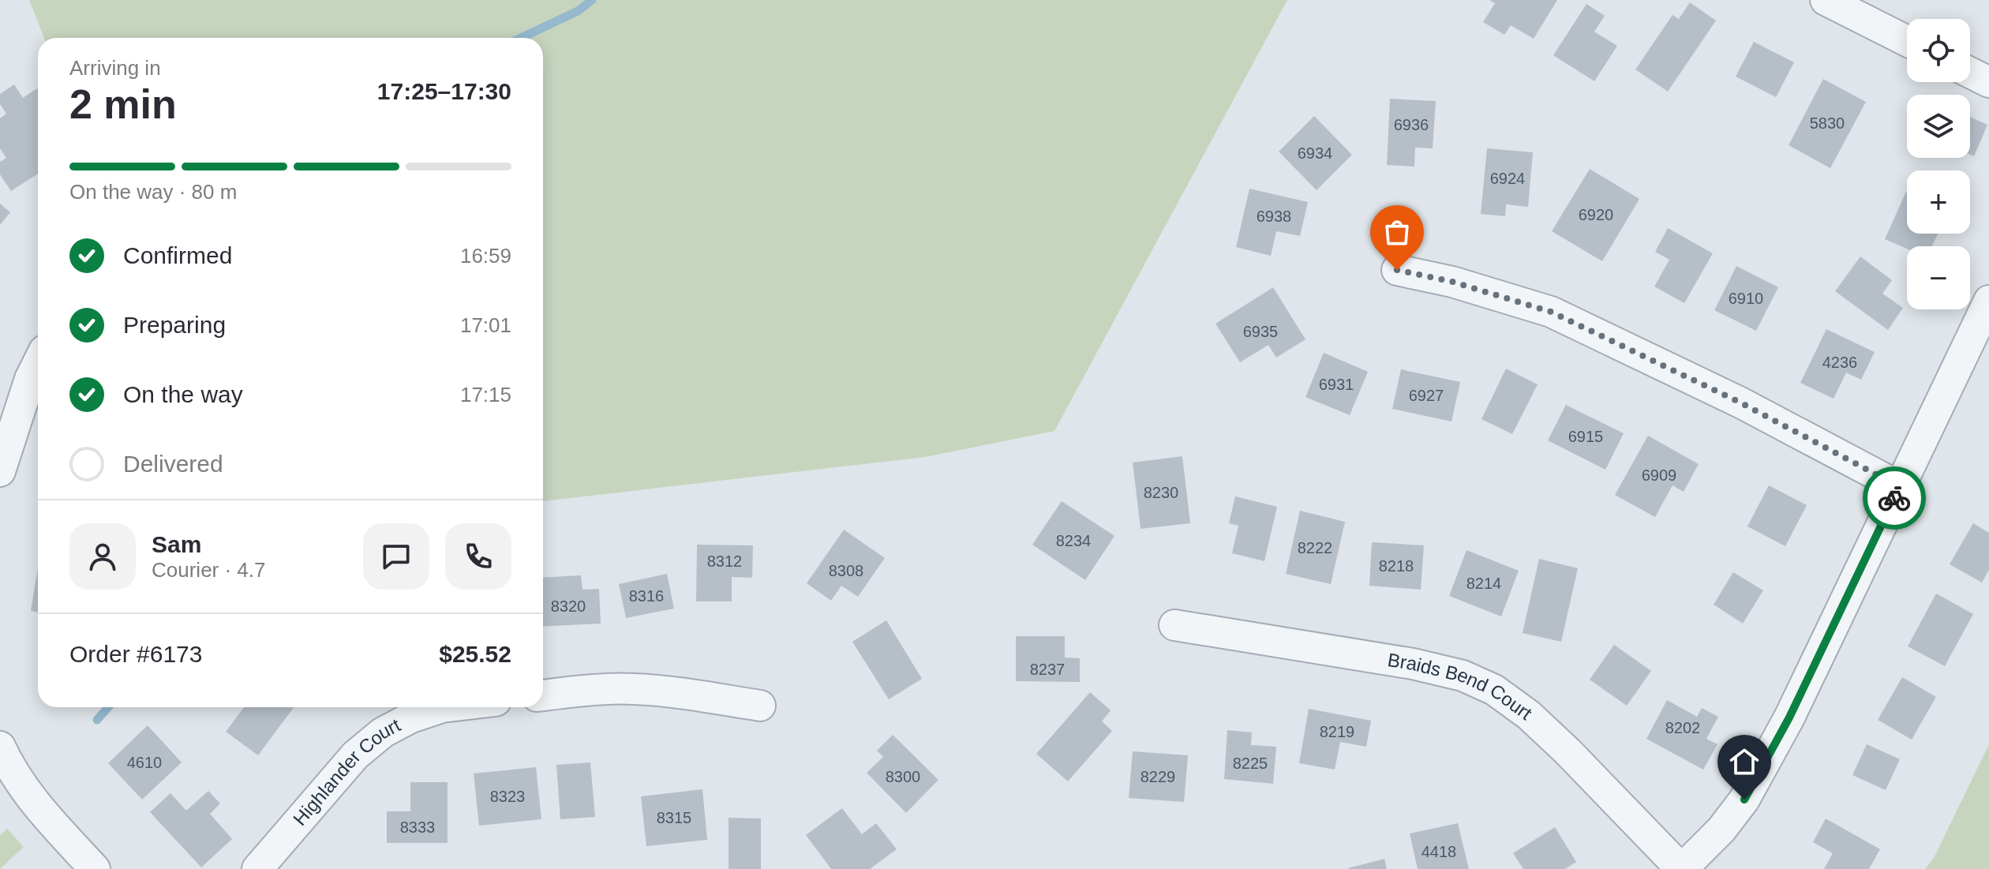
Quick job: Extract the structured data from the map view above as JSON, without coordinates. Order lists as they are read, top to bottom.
{
  "streets": {
    "street": ["Braids Bend Court", "Highlander Court"]
  },
  "house_numbers": [
    "5830",
    "6936",
    "6934",
    "6924",
    "6920",
    "6938",
    "6910",
    "6935",
    "4236",
    "6931",
    "6927",
    "6915",
    "6909",
    "8230",
    "8234",
    "8222",
    "8312",
    "8218",
    "8308",
    "8214",
    "8316",
    "8320",
    "8237",
    "8202",
    "8219",
    "4610",
    "8225",
    "8300",
    "8229",
    "8323",
    "8315",
    "8333",
    "4418"
  ],
  "page": {
    "map_buttons": ["+", "−"],
    "heading": ["2 min", "Arriving in", "17:25–17:30"],
    "panel": [
      "Sam",
      "Courier · 4.7",
      "Order #6173",
      "$25.52"
    ],
    "bar": "On the way · 80 m",
    "list": [
      ["Confirmed", "16:59"],
      ["Preparing", "17:01"],
      ["On the way", "17:15"],
      "Delivered"
    ]
  }
}
